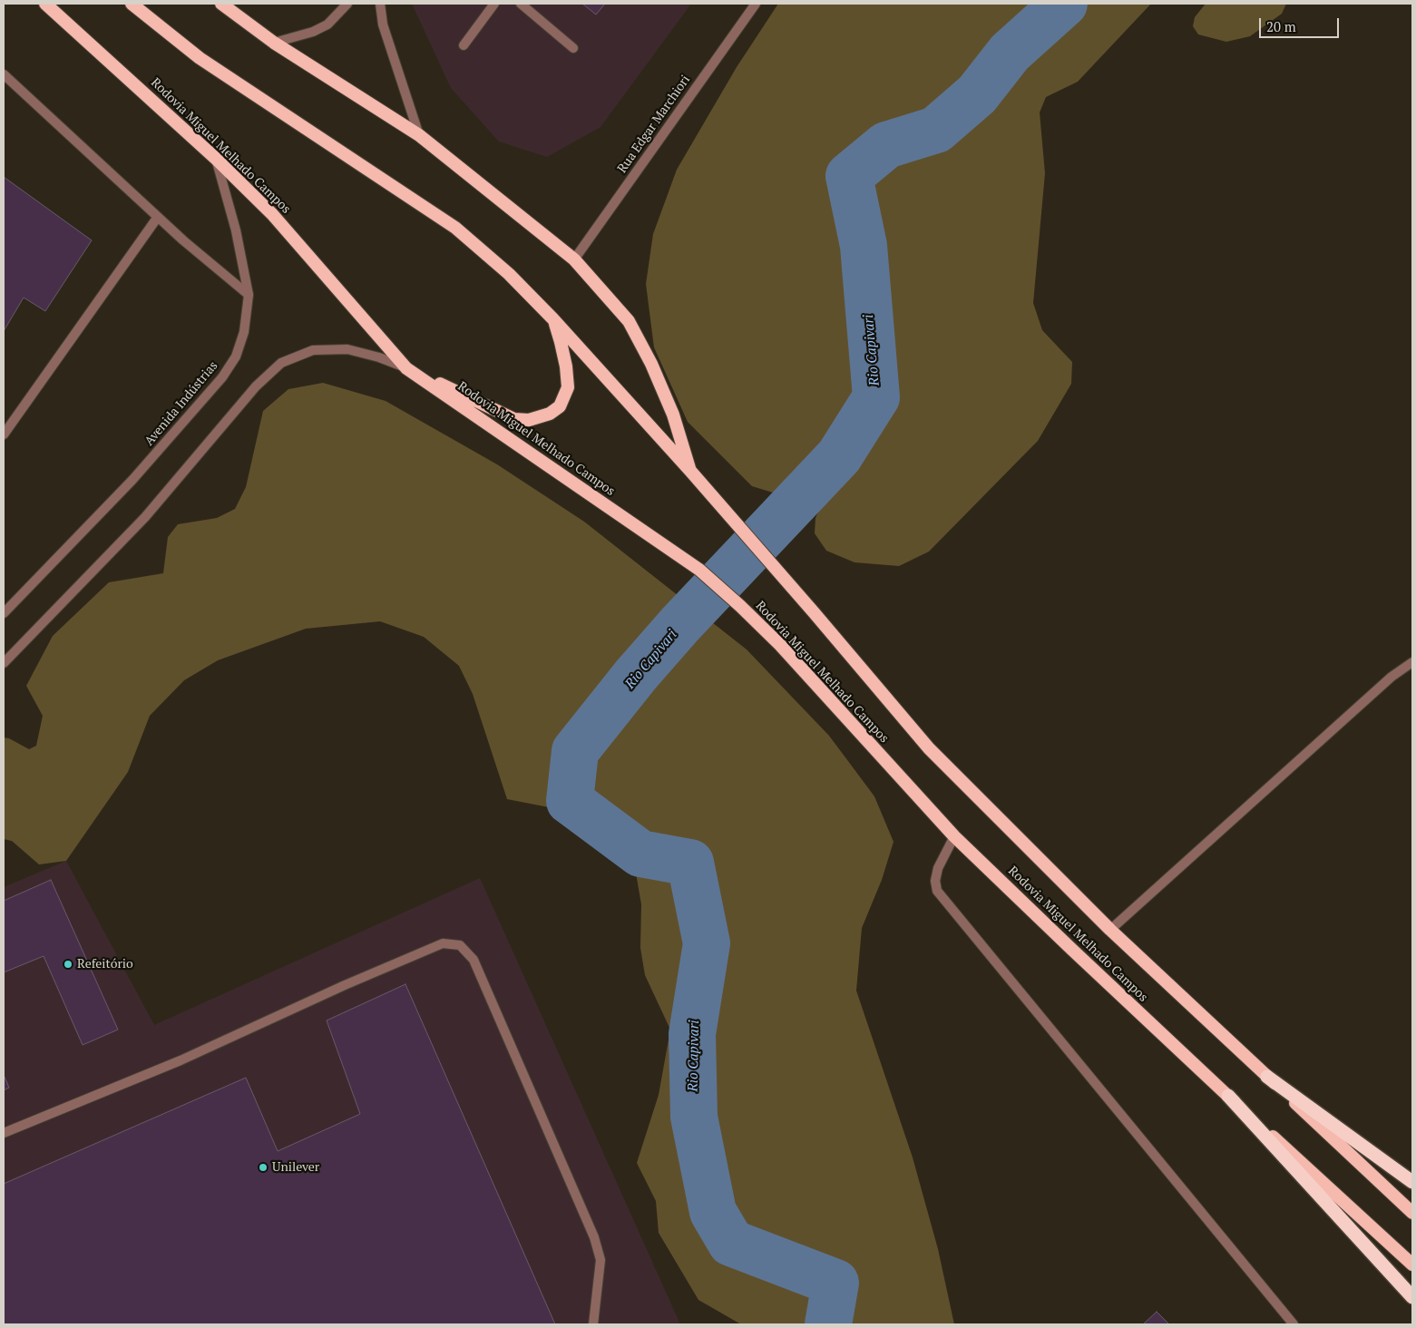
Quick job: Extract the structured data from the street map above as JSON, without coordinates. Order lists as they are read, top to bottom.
{
  "streets": {
    "highway": ["Rodovia Miguel Melhado Campos"],
    "street": ["Rua Edgar Marchiori", "Avenida Indústrias"]
  },
  "crossings": [
    ["Rodovia Miguel Melhado Campos", "Avenida Indústrias"]
  ],
  "water": ["Rio Capivari"],
  "places": ["Refeitório", "Unilever"],
  "scale_bar": "20 m"
}
